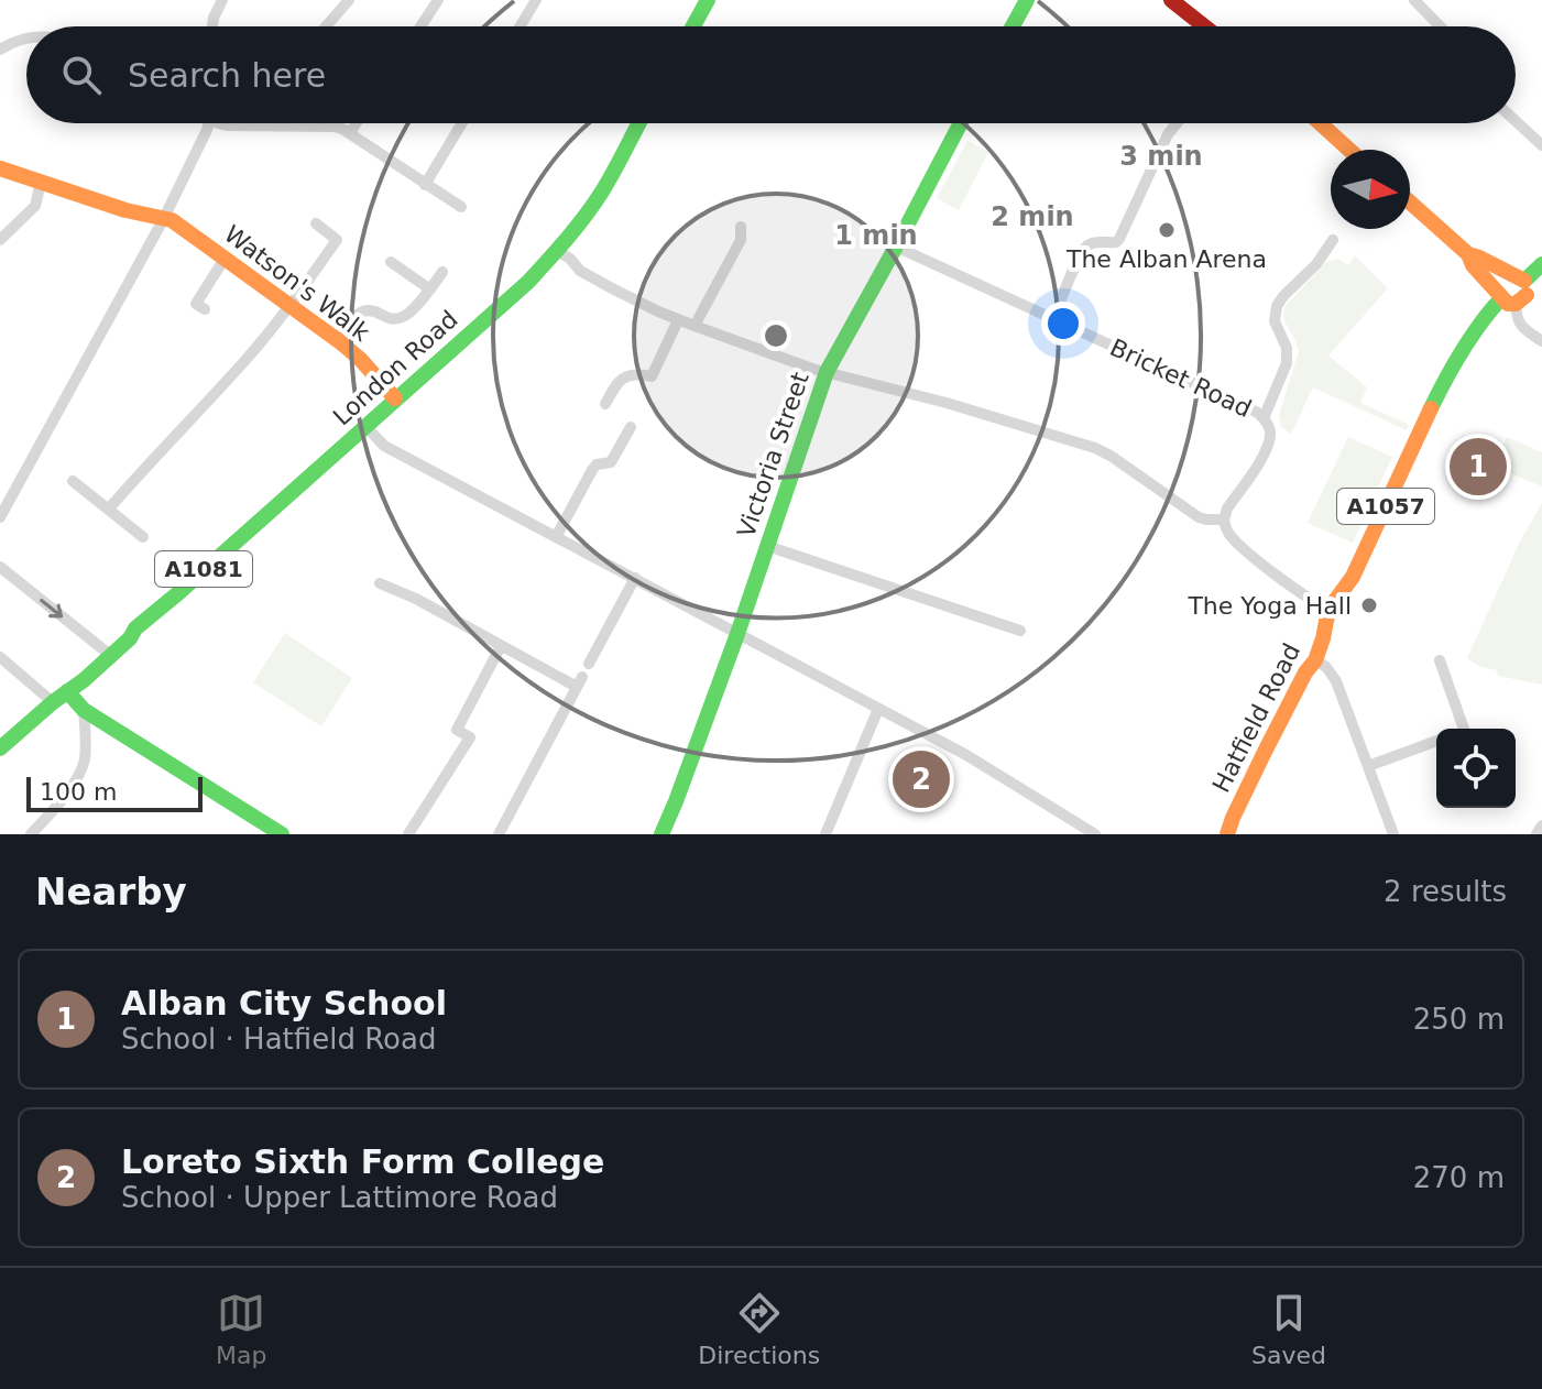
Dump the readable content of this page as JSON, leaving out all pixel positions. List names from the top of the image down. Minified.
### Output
{"streets":{"main road":["Watson's Walk","London Road","Victoria Street","A1057","A1081","Hatfield Road"],"street":["Bricket Road"]},"crossings":[["Watson's Walk","London Road"],["Bricket Road","Victoria Street"]],"places":["The Alban Arena","The Yoga Hall"],"scale_bar":"100 m","north":"right","page":{"search":"Search here","pins":["1","2"],"scale":"100 m","heading":["Nearby","2 results"],"list":[{"mark":"1","name":"Alban City School","note":"School · Hatfield Road","value":"250 m"},{"mark":"2","name":"Loreto Sixth Form College","note":"School · Upper Lattimore Road","value":"270 m"}],"nav":["Map","Directions","Saved"]},"rings":["3 min","2 min","1 min"]}
